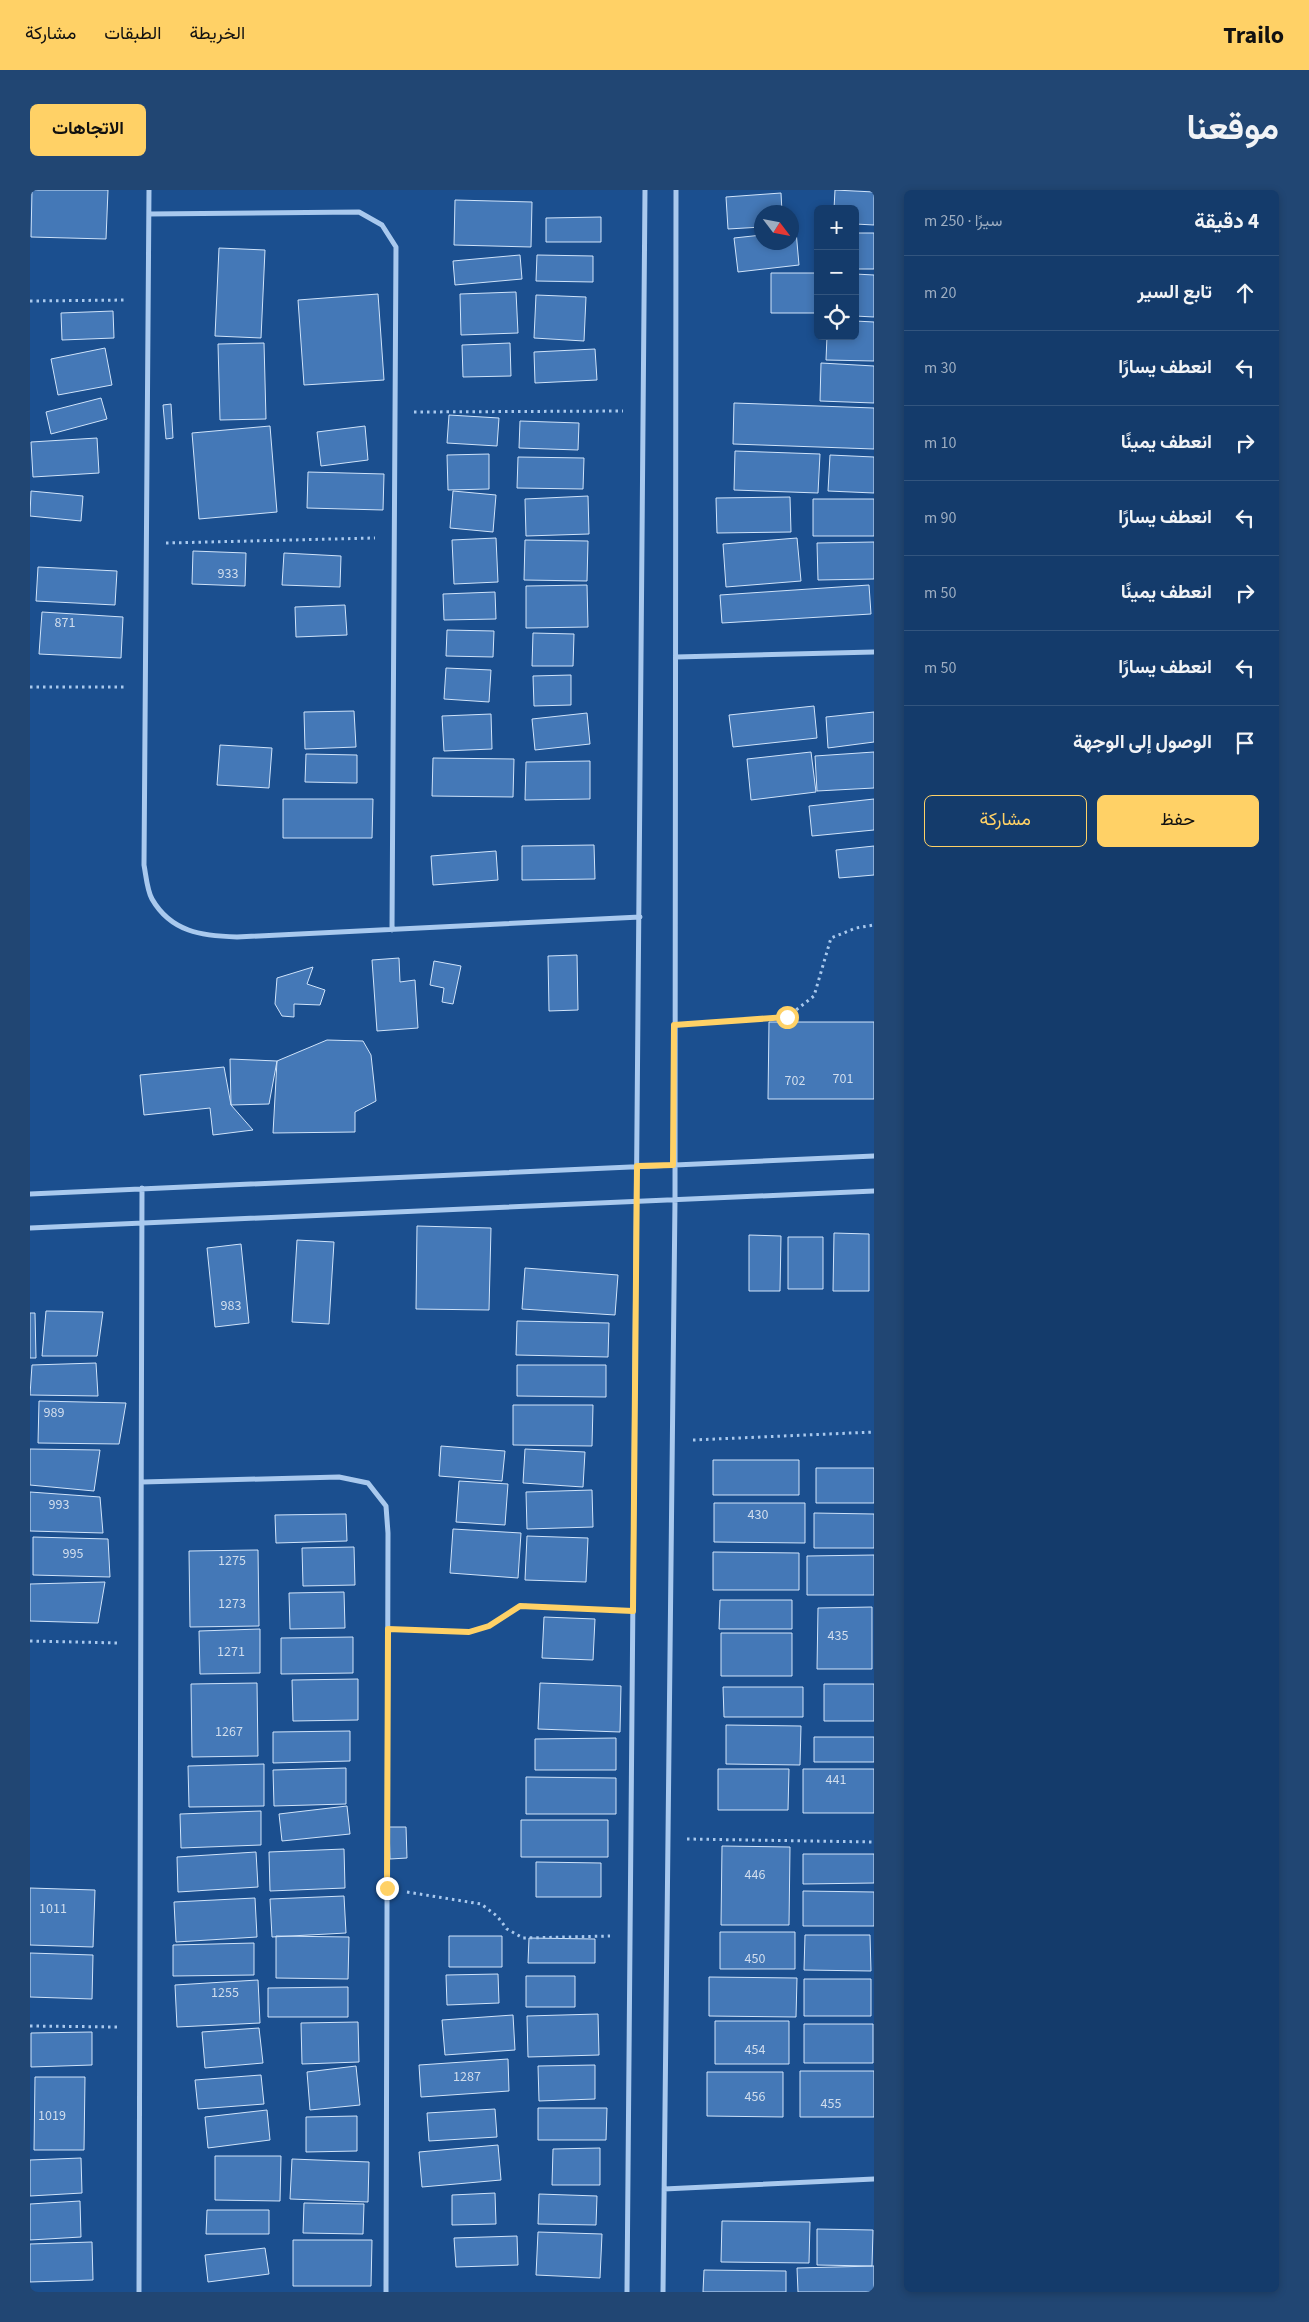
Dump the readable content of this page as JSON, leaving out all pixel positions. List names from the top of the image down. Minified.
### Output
{"house_numbers":["933","871","701","702","983","989","993","430","995","1275","1273","435","1271","1267","441","446","1011","450","1255","454","1287","456","455","1019"],"north":"bottom right","page":{"header":"Trailo","nav":["الخريطة","الطبقات","مشاركة"],"title":"موقعنا","buttons":["الاتجاهات",["حفظ","مشاركة"]],"heading":["4 دقيقة","سيرًا · 250 m"],"map_buttons":["+","−"],"list":[["تابع السير","20 m"],["انعطف يسارًا","30 m"],["انعطف يمينًا","10 m"],["انعطف يسارًا","90 m"],["انعطف يمينًا","50 m"],["انعطف يسارًا","50 m"],"الوصول إلى الوجهة"]}}
